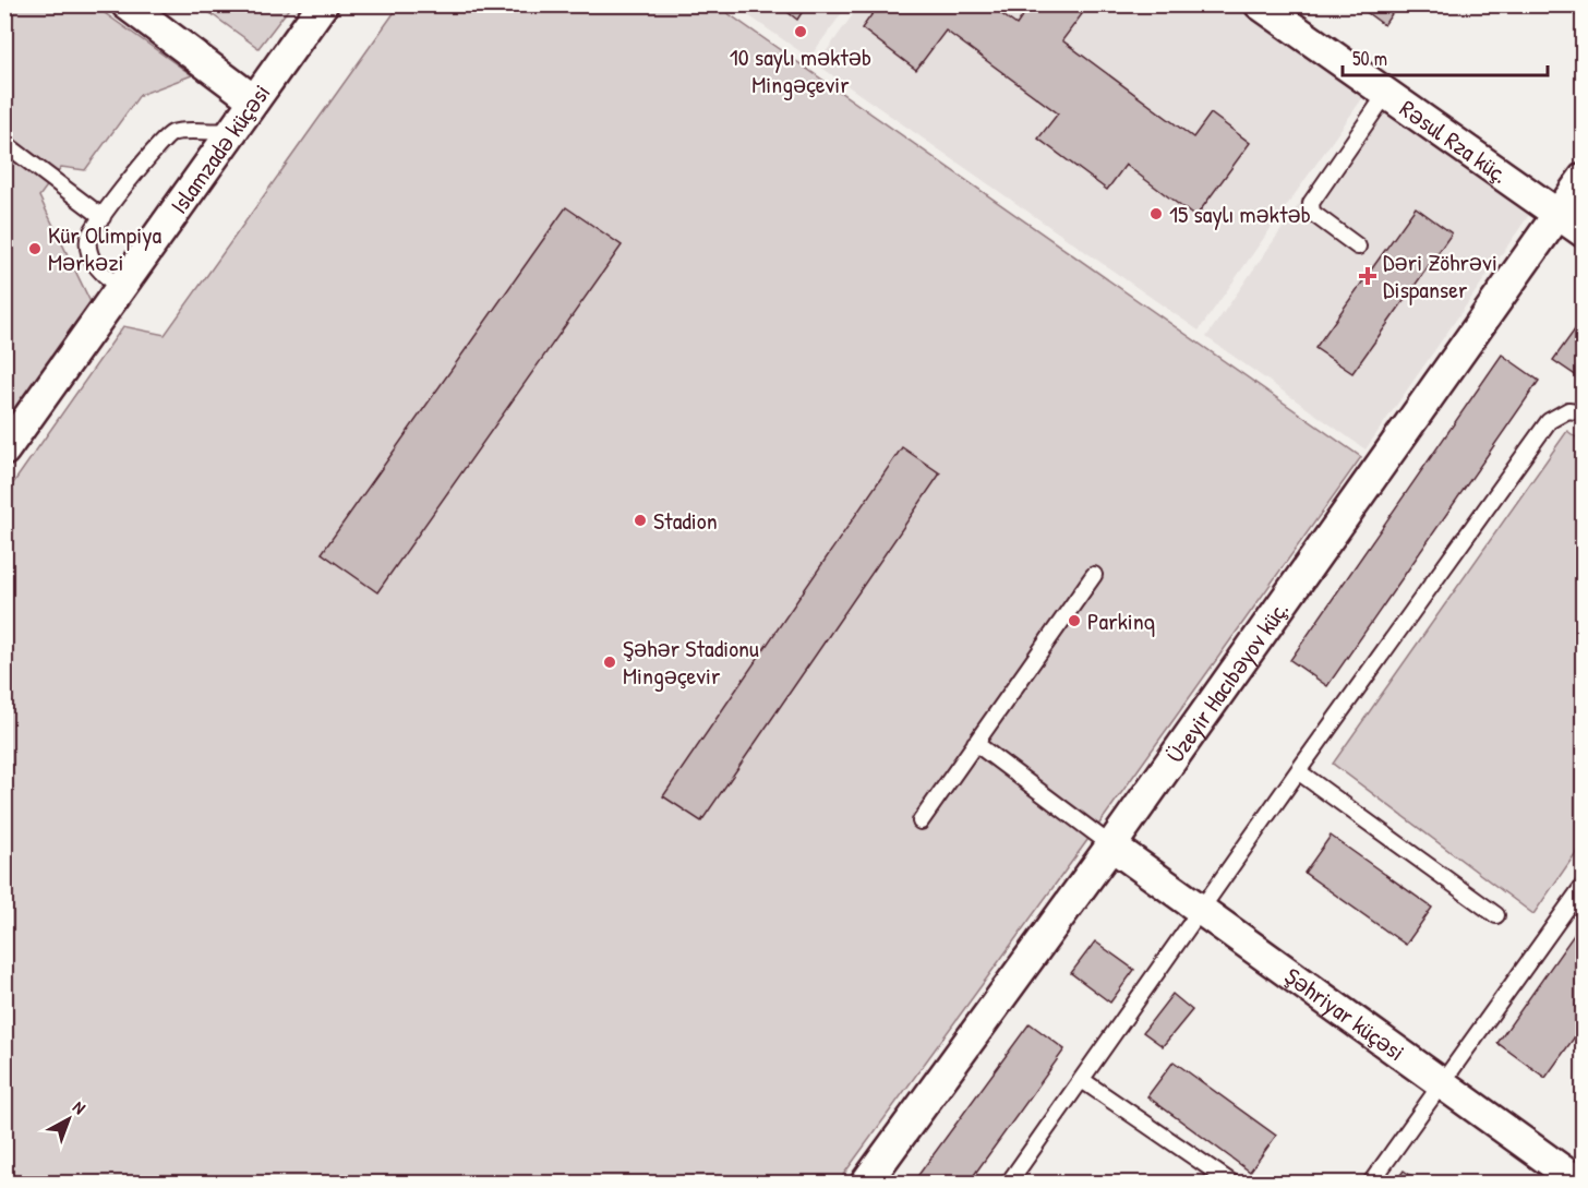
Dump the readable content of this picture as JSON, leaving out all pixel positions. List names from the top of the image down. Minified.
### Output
{"streets":{"street":["Rəsul Rza küç.","Islamzadə küçəsi","Üzeyir Hacıbəyov küç.","Şəhriyar küçəsi"]},"crossings":[["Rəsul Rza küç.","Üzeyir Hacıbəyov küç."],["Üzeyir Hacıbəyov küç.","Şəhriyar küçəsi"]],"places":{"other":["10 saylı məktəb Mingəçevir","15 saylı məktəb","Kür Olimpiya Mərkəzi","Stadion","Parkinq","Şəhər Stadionu Mingəçevir"],"health":["Dəri Zöhrəvi Dispanser"]},"scale_bar":"50 m","north":"top right"}
